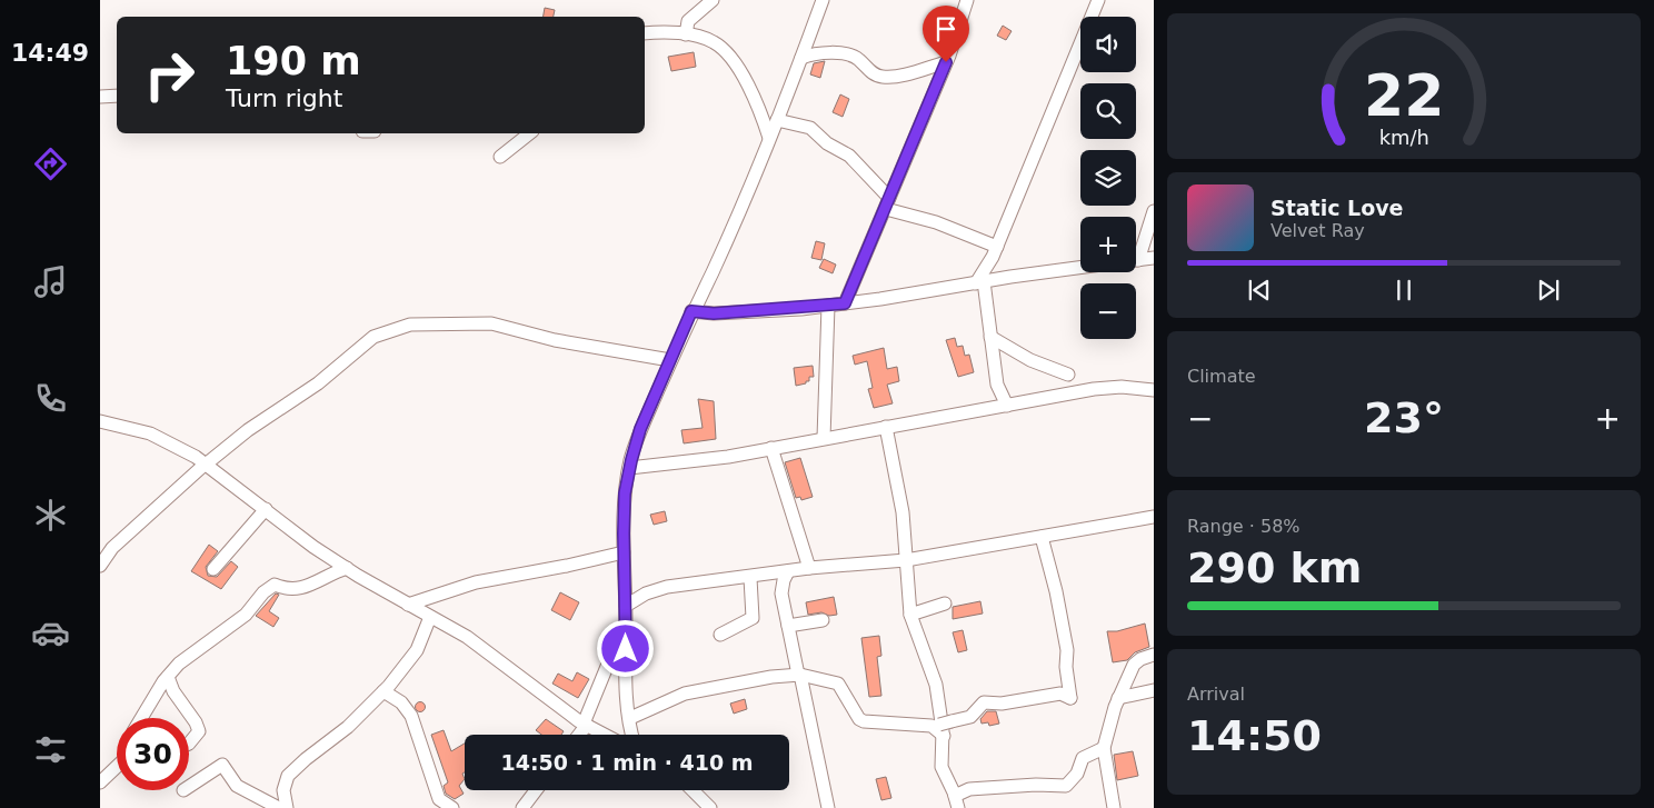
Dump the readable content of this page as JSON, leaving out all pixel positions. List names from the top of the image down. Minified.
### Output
{"page":{"tabs":"14:49","map_buttons":["+","−"],"turn":["190 m","Turn right"],"song":["Static Love","Velvet Ray"],"tile":["Climate",["Range · 58%","290 km"],["Arrival","14:50"]],"heat":["−","23°","+"],"limit":"30","trip":"14:50 · 1 min · 410 m","gauge":["22","km/h"]}}
